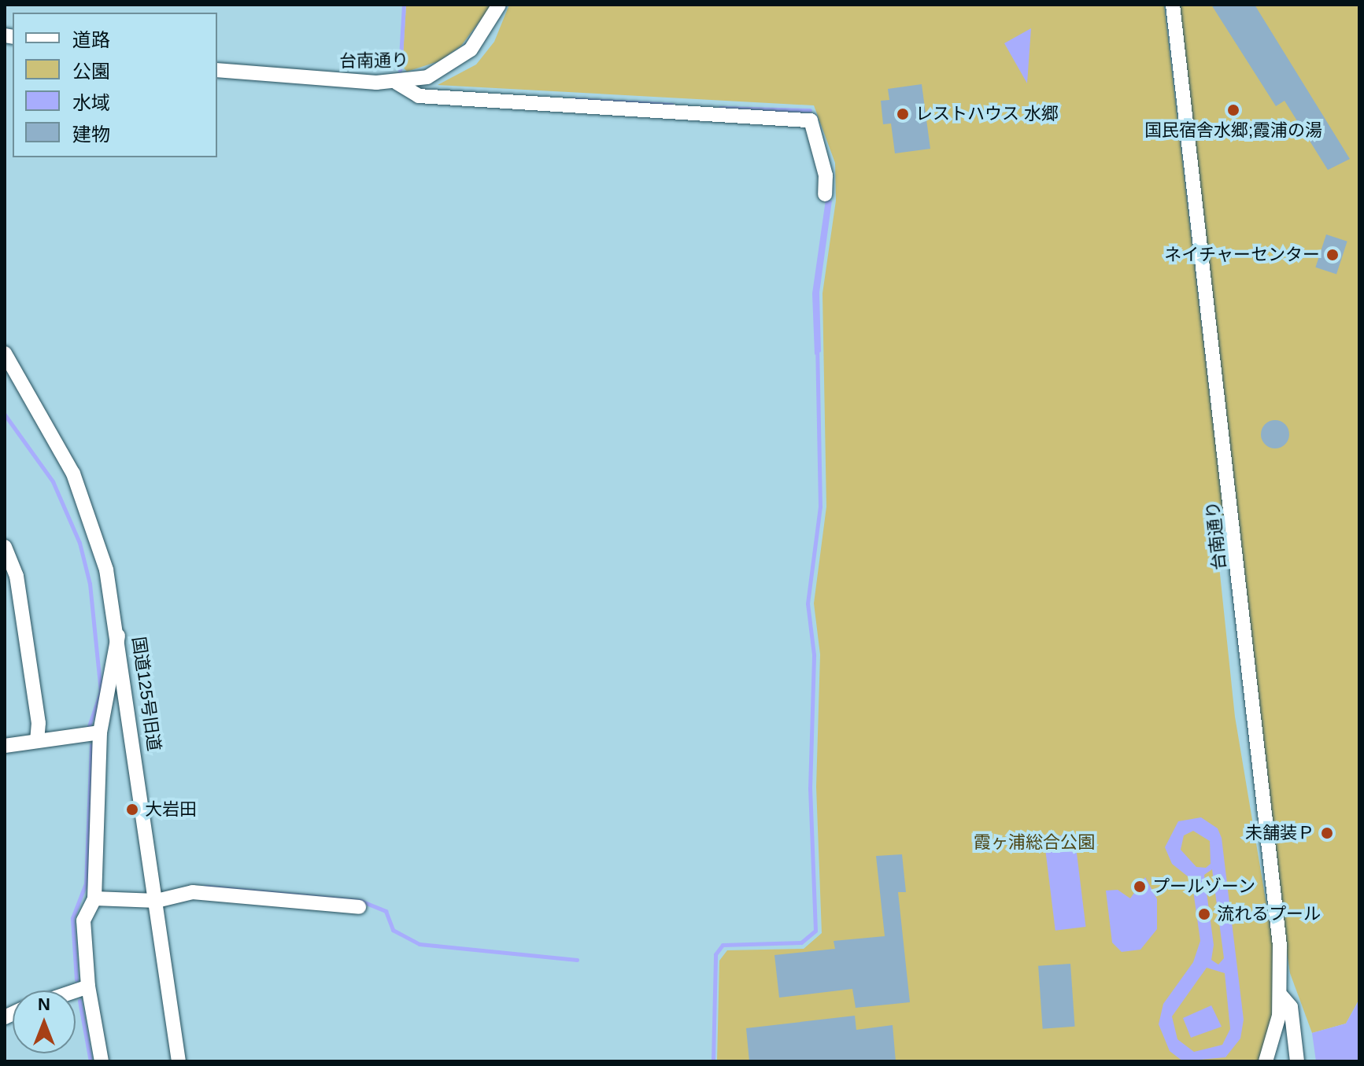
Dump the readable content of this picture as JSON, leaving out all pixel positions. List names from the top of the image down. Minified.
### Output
{"streets":{"street":["台南通り","国道125号旧道"]},"parks":["霞ヶ浦総合公園"],"places":["国民宿舎水郷;霞浦の湯","レストハウス 水郷","ネイチャーセンター","大岩田","未舗装Ｐ","プールゾーン","流れるプール"],"legend":["道路","公園","水域","建物"],"north":"top"}
